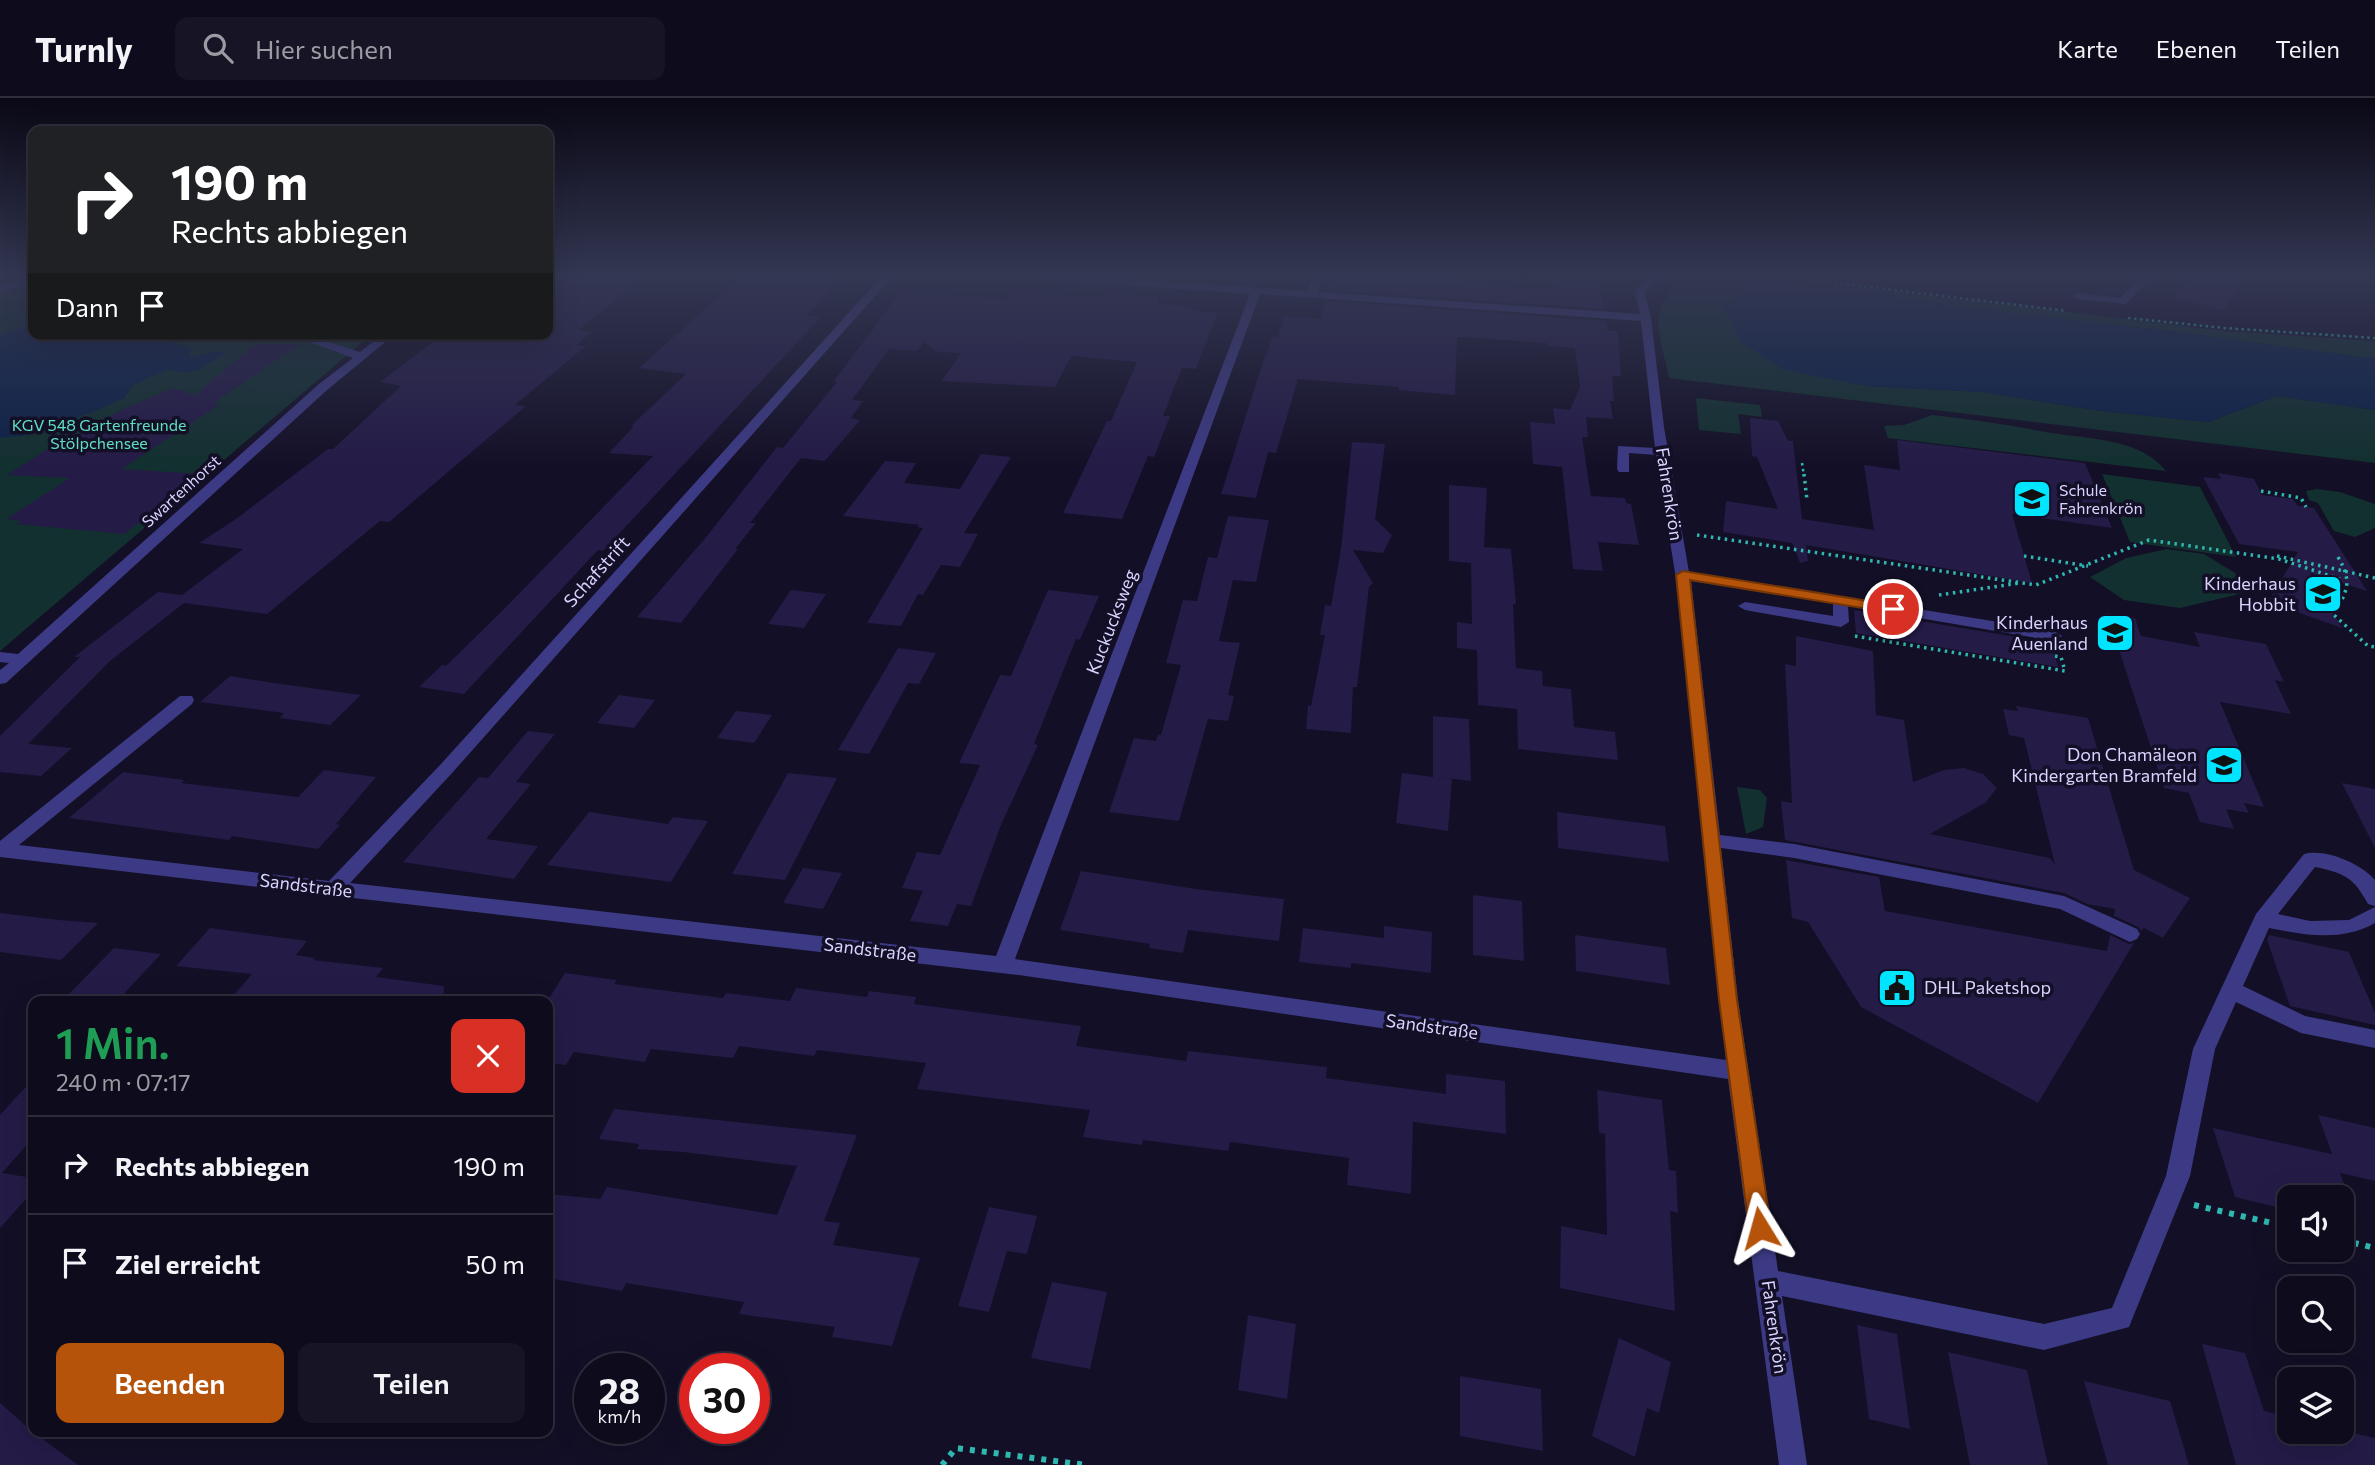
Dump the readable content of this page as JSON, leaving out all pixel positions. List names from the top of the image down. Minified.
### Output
{"streets":{"street":["Swartenhorst","Fahrenkrön","Schafstrift","Kuckucksweg","Sandstraße"]},"crossings":[["Fahrenkrön","Sandstraße"],["Schafstrift","Sandstraße"],["Kuckucksweg","Sandstraße"]],"parks":["KGV 548 Gartenfreunde Stölpchensee"],"places":{"school or university":["Schule Fahrenkrön","Kinderhaus Hobbit","Kinderhaus Auenland","Don Chamäleon Kindergarten Bramfeld"],"public building":["DHL Paketshop"]},"page":{"header":"Turnly","search":"Hier suchen","nav":["Karte","Ebenen","Teilen"],"turn":["190 m","Rechts abbiegen"],"then":"Dann","heading":["1 Min.","240 m · 07:17"],"list":[{"name":"Rechts abbiegen","value":"190 m"},{"name":"Ziel erreicht","value":"50 m"}],"buttons":["Beenden","Teilen"],"speed":"28 km/h","limit":"30"}}
